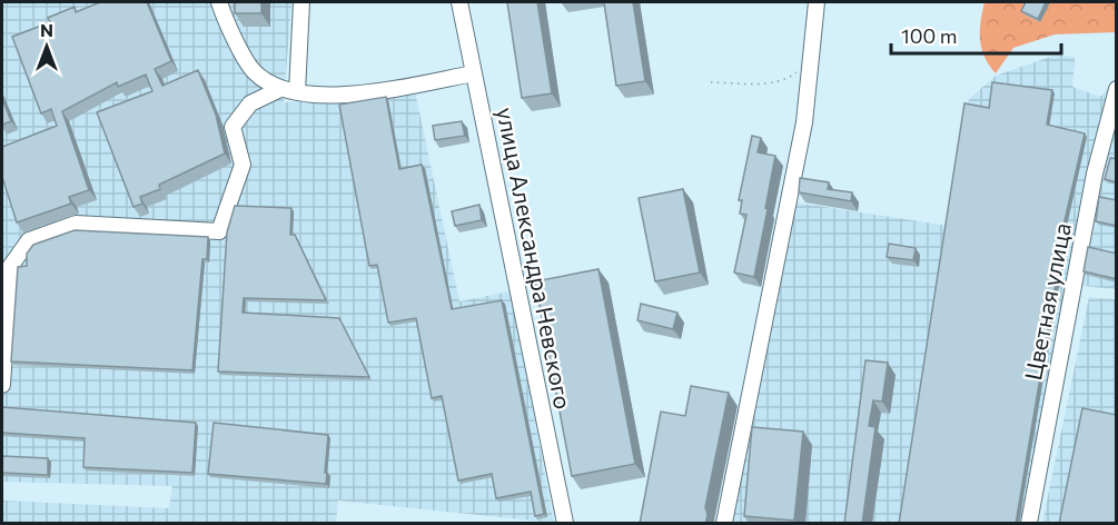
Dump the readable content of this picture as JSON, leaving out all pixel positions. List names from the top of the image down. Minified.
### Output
{"streets":{"street":["улица Александра Невского","Цветная улица"]},"scale_bar":"100 m","north":"top"}
